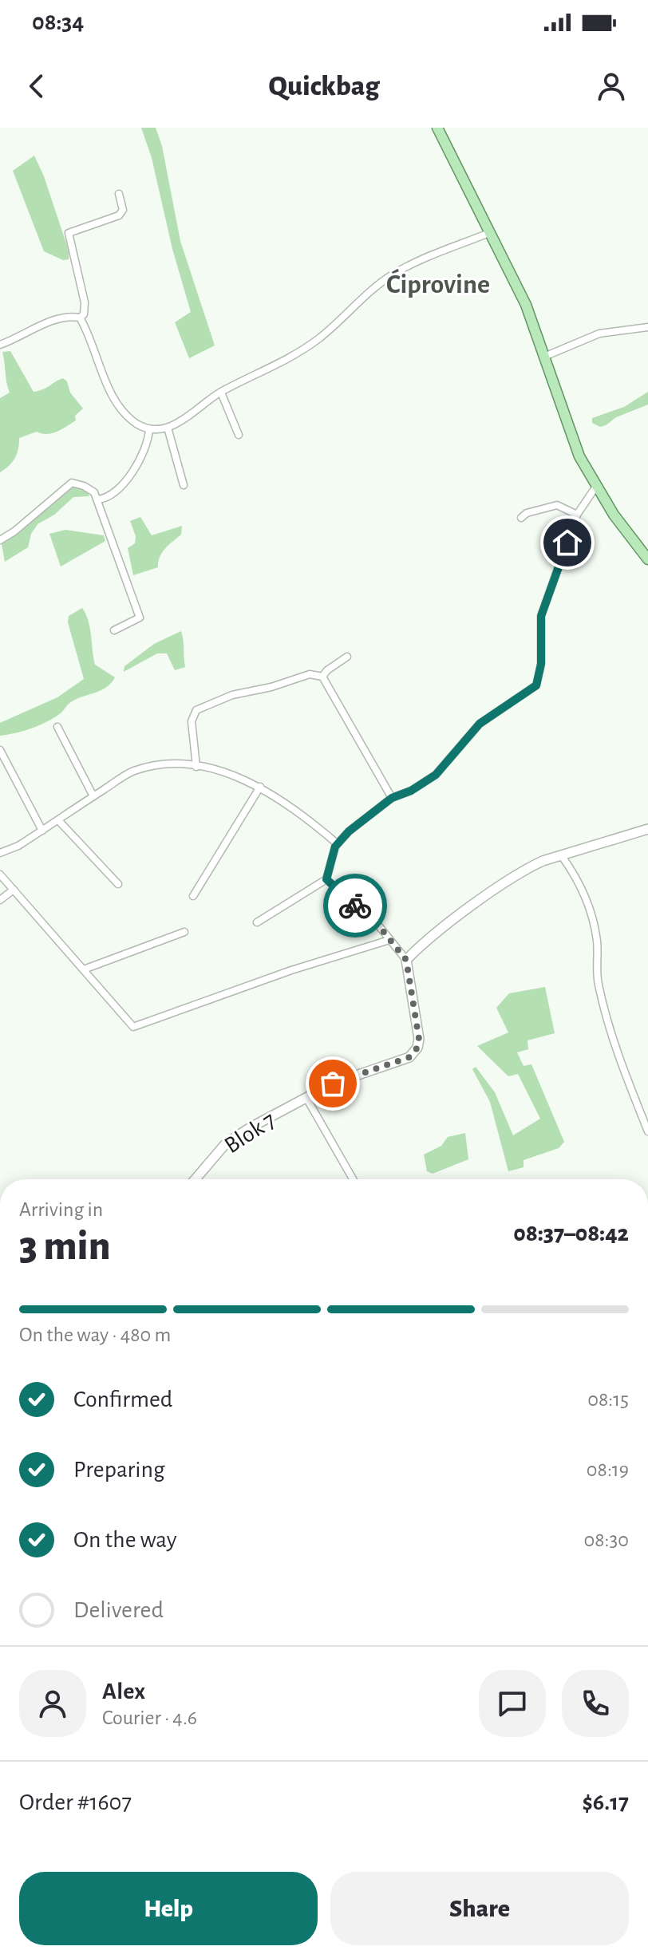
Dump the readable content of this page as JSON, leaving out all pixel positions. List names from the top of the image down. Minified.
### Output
{"streets":{"street":["Blok 7"]},"districts":["Ćiprovine"],"page":{"status":"08:34","header":"Quickbag","heading":["3 min","Arriving in","08:37–08:42"],"panel":["Alex","Courier · 4.6","Order #1607","$6.17"],"bar":"On the way · 480 m","list":[["Confirmed","08:15"],["Preparing","08:19"],["On the way","08:30"],"Delivered"],"buttons":["Help","Share"]}}
